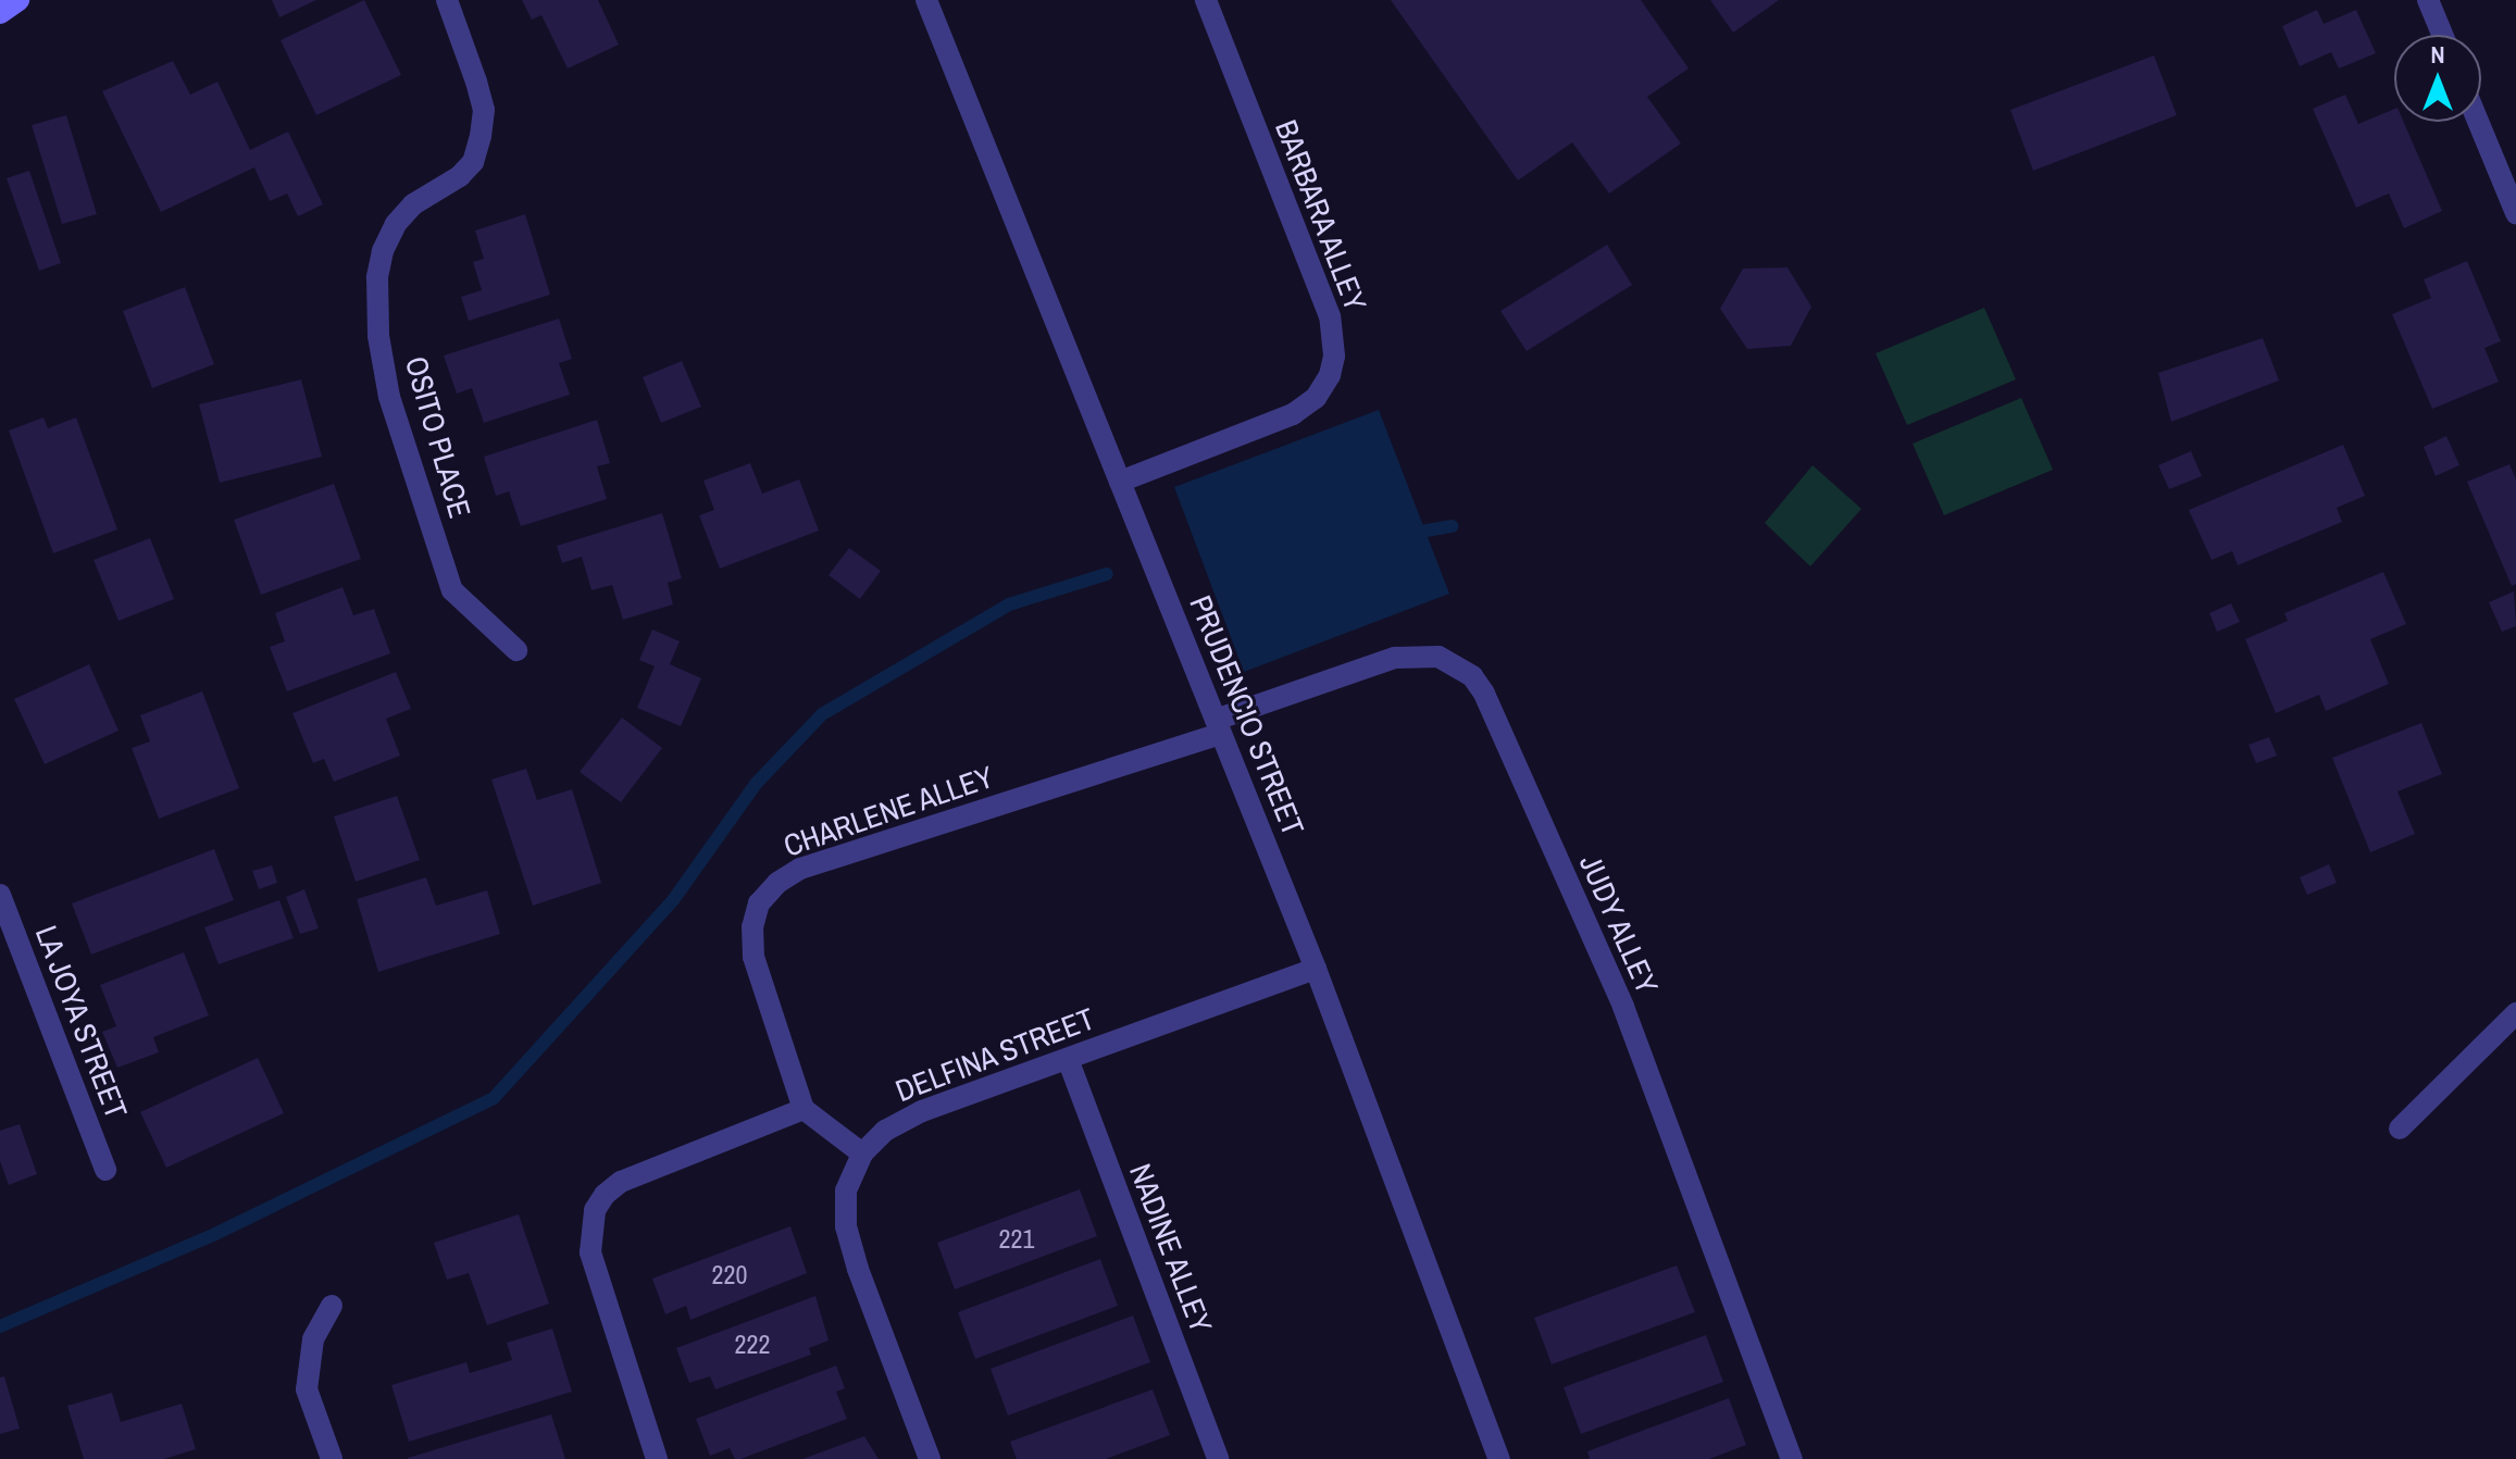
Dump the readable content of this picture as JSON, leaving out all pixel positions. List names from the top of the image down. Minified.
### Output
{"streets":{"street":["BARBARA ALLEY","OSITO PLACE","PRUDENCIO STREET","CHARLENE ALLEY","JUDY ALLEY","LA JOYA STREET","DELFINA STREET","NADINE ALLEY"]},"crossings":[["BARBARA ALLEY","PRUDENCIO STREET"],["PRUDENCIO STREET","CHARLENE ALLEY"],["PRUDENCIO STREET","JUDY ALLEY"],["PRUDENCIO STREET","DELFINA STREET"],["CHARLENE ALLEY","JUDY ALLEY"],["DELFINA STREET","NADINE ALLEY"]],"house_numbers":["221","220","222"],"north":"top"}
